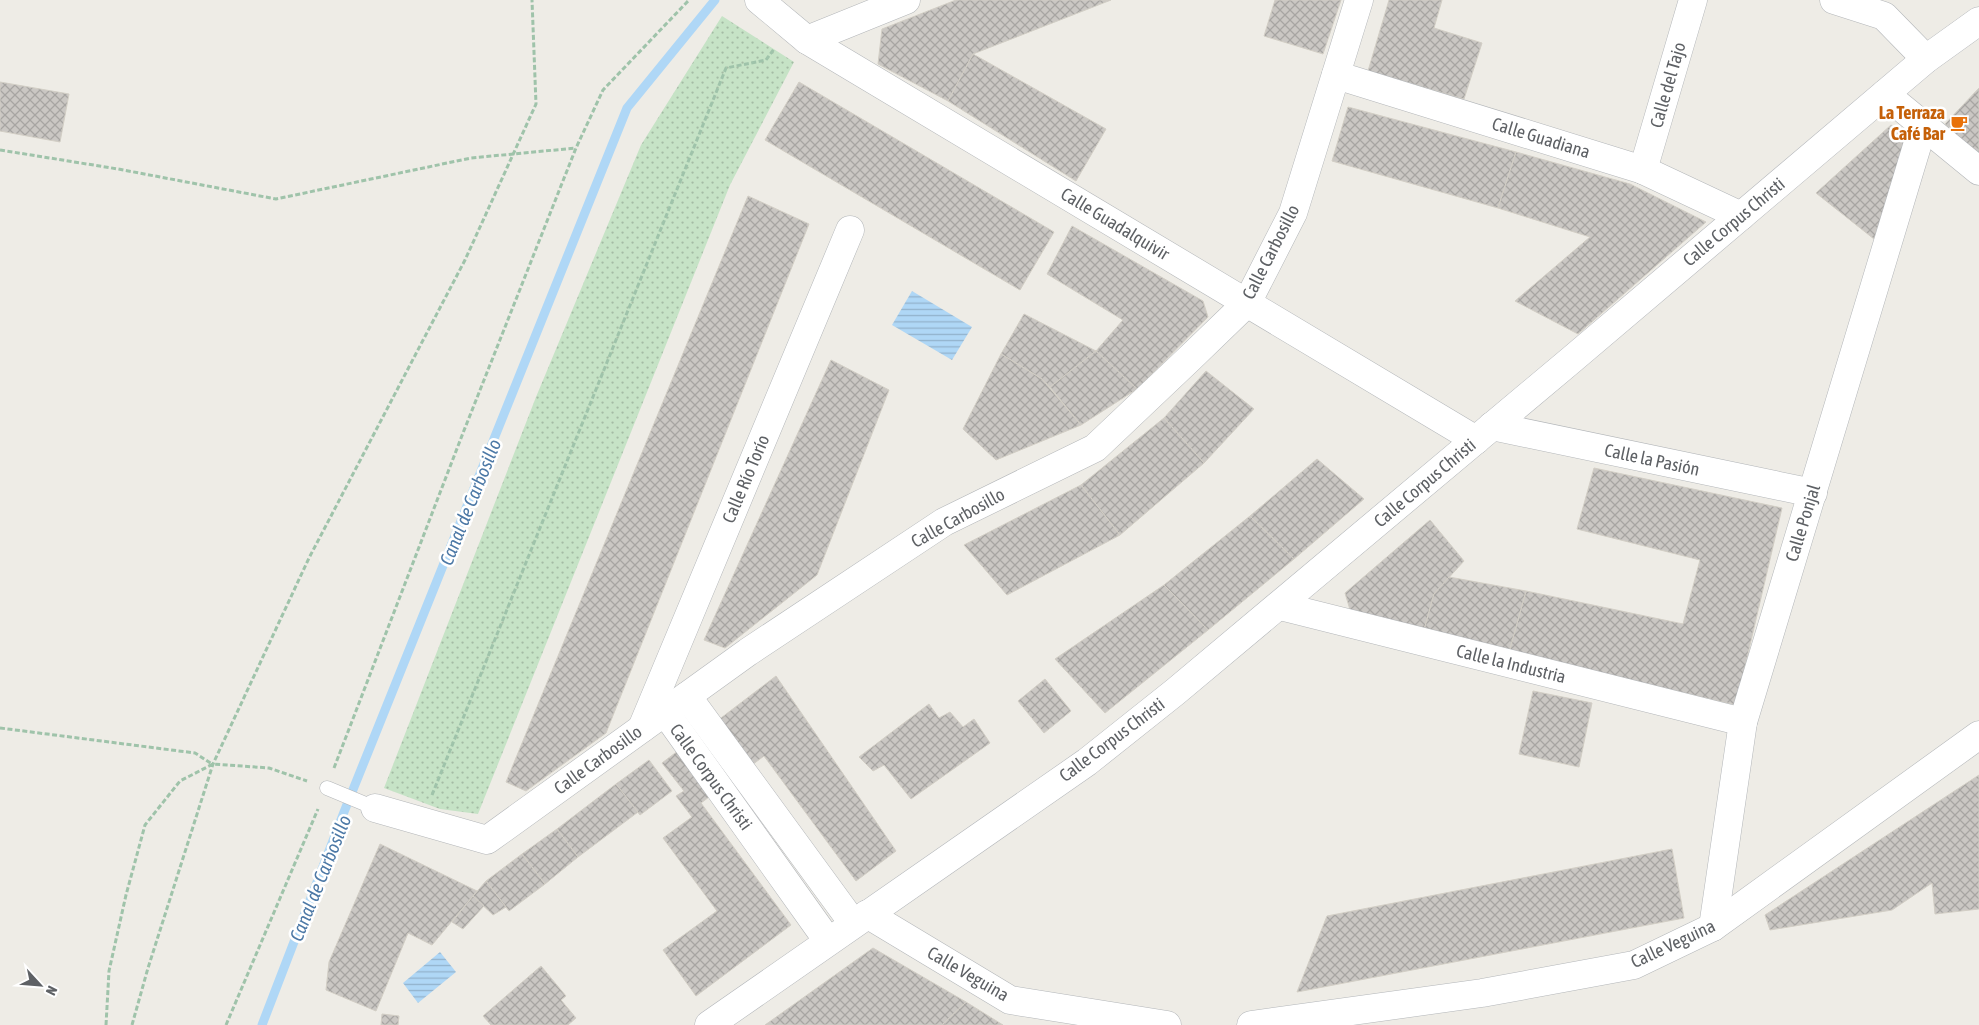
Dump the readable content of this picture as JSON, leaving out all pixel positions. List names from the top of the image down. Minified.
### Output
{"streets":{"street":["Calle del Tajo","Calle Guadiana","Calle Corpus Christi","Calle Guadalquivir","Calle Carbosillo","Calle la Pasión","Calle Río Torío","Calle Ponjal","Calle la Industria","Calle Veguina"]},"crossings":[["Calle del Tajo","Calle Guadiana"],["Calle Guadiana","Calle Corpus Christi"],["Calle Guadiana","Calle Carbosillo"],["Calle Corpus Christi","Calle Guadalquivir"],["Calle Corpus Christi","Calle Carbosillo"],["Calle Corpus Christi","Calle la Pasión"],["Calle Corpus Christi","Calle la Industria"],["Calle Corpus Christi","Calle Veguina"],["Calle Guadalquivir","Calle Carbosillo"],["Calle Guadalquivir","Calle la Pasión"],["Calle Carbosillo","Calle Río Torío"],["Calle la Pasión","Calle Ponjal"],["Calle Ponjal","Calle la Industria"],["Calle Ponjal","Calle Veguina"]],"water":["Canal de Carbosillo"],"places":{"cafe":["La Terraza Café Bar"]},"north":"bottom right"}
